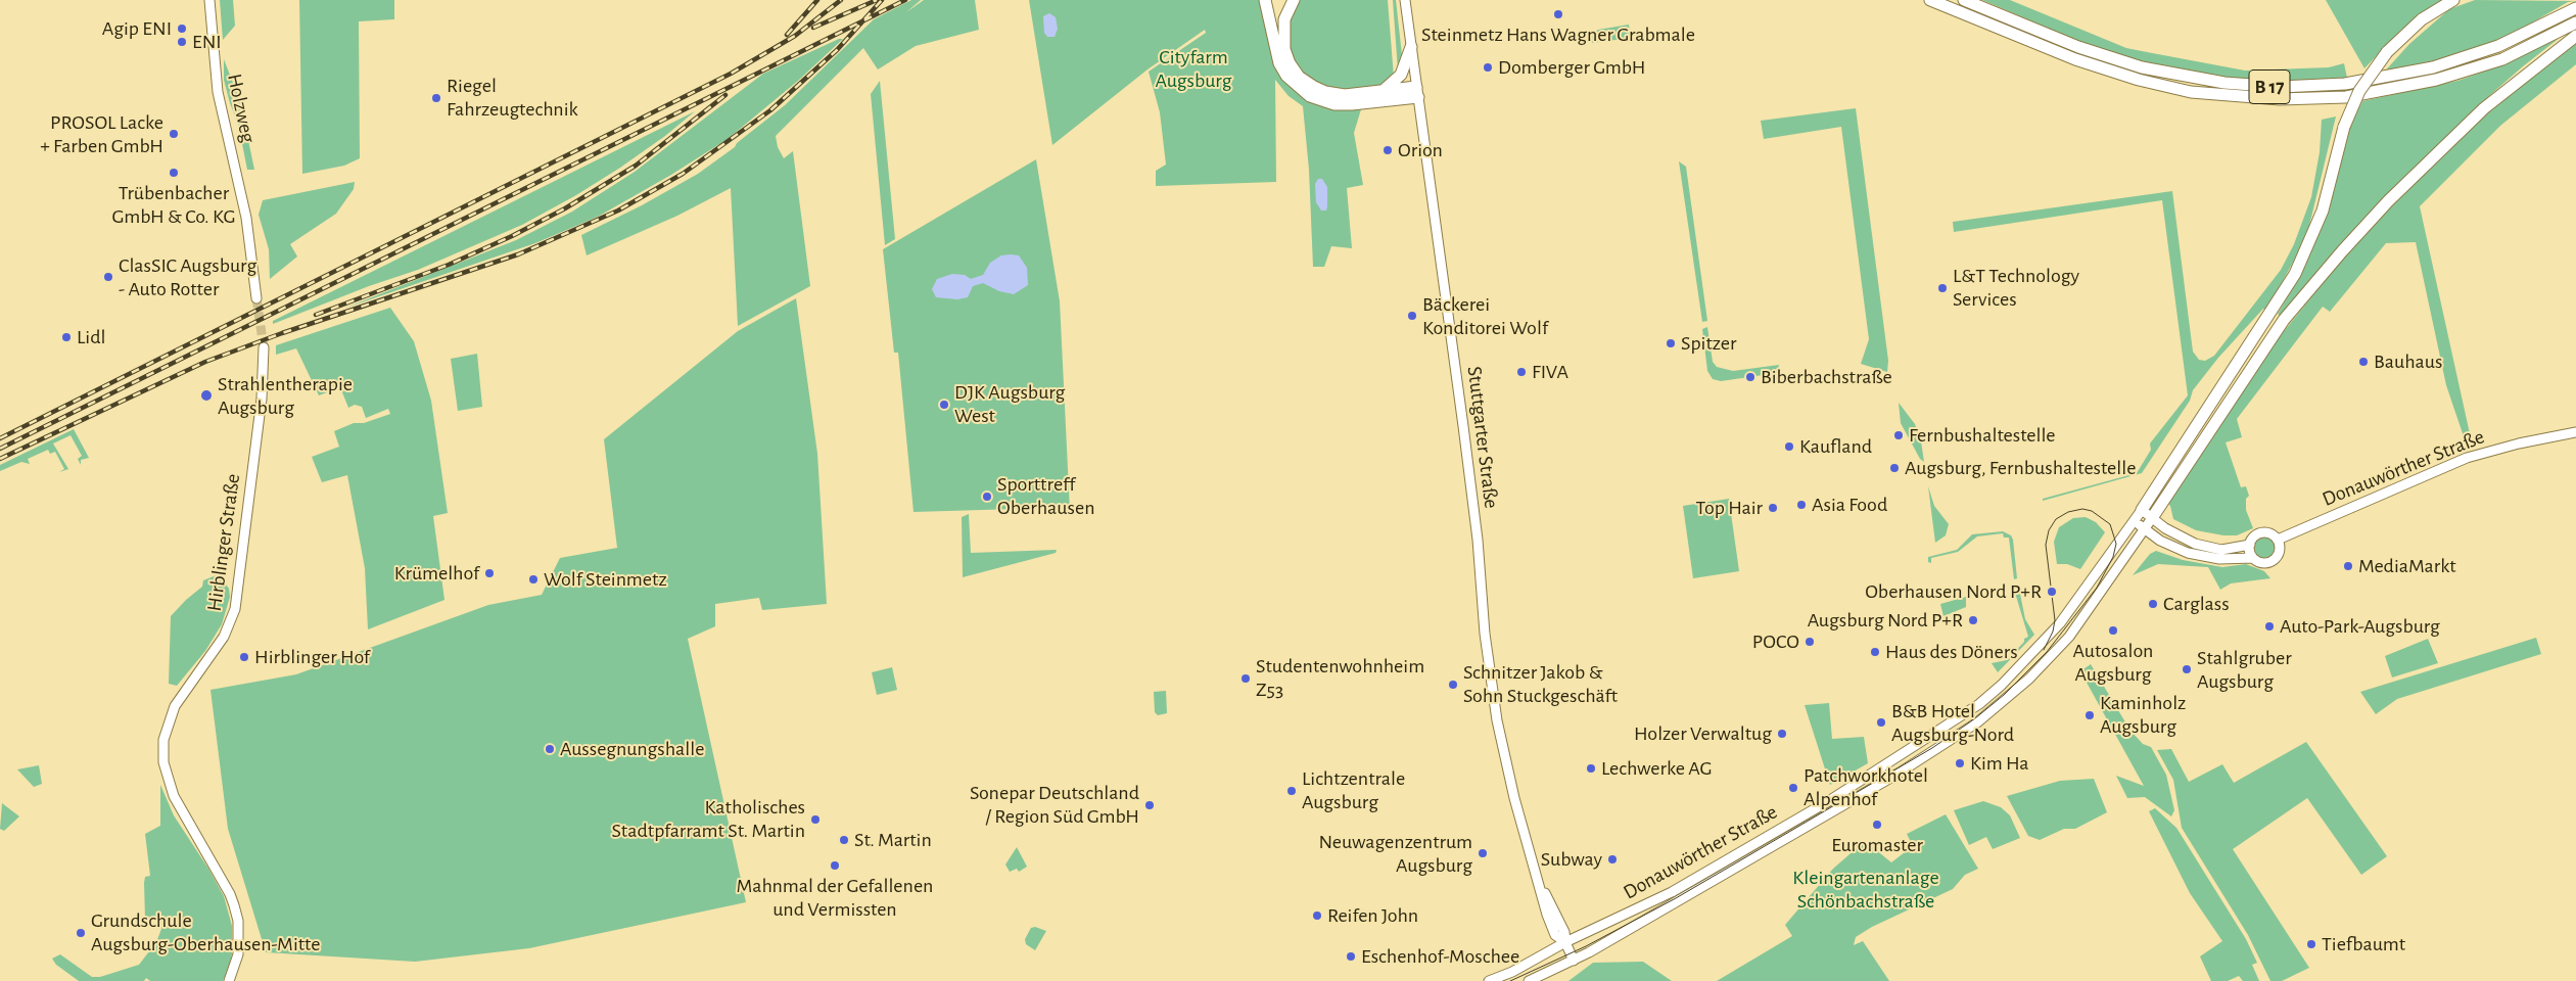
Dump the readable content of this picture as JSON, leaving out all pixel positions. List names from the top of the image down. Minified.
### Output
{"streets":{"highway":["B 17"],"main road":["Holzweg","Stuttgarter Straße","Donauwörther Straße","Hirblinger Straße"]},"crossings":[["Stuttgarter Straße","Donauwörther Straße"]],"parks":["Cityfarm Augsburg","Kleingartenanlage Schönbachstraße"],"places":["Steinmetz Hans Wagner Grabmale","Agip ENI","ENI","Domberger GmbH","Riegel Fahrzeugtechnik","PROSOL Lacke + Farben GmbH","Orion","Trübenbacher GmbH & Co. KG","ClasSIC Augsburg - Auto Rotter","L&T Technology Services","Bäckerei Konditorei Wolf","Lidl","Spitzer","Bauhaus","FIVA","Biberbachstraße","Strahlentherapie Augsburg","DJK Augsburg West","Fernbushaltestelle","Kaufland","Augsburg, Fernbushaltestelle","Sporttreff Oberhausen","Asia Food","Top Hair","MediaMarkt","Krümelhof","Wolf Steinmetz","Oberhausen Nord P+R","Carglass","Augsburg Nord P+R","Auto-Park-Augsburg","Autosalon Augsburg","POCO","Haus des Döners","Hirblinger Hof","Stahlgruber Augsburg","Studentenwohnheim Z53","Schnitzer Jakob & Sohn Stuckgeschäft","Kaminholz Augsburg","B&B Hotel Augsburg-Nord","Holzer Verwaltug","Aussegnungshalle","Kim Ha","Lechwerke AG","Patchworkhotel Alpenhof","Lichtzentrale Augsburg","Sonepar Deutschland / Region Süd GmbH","Katholisches Stadtpfarramt St. Martin","Euromaster","St. Martin","Neuwagenzentrum Augsburg","Subway","Mahnmal der Gefallenen und Vermissten","Reifen John","Grundschule Augsburg-Oberhausen-Mitte","Tiefbaumt","Eschenhof-Moschee"]}
